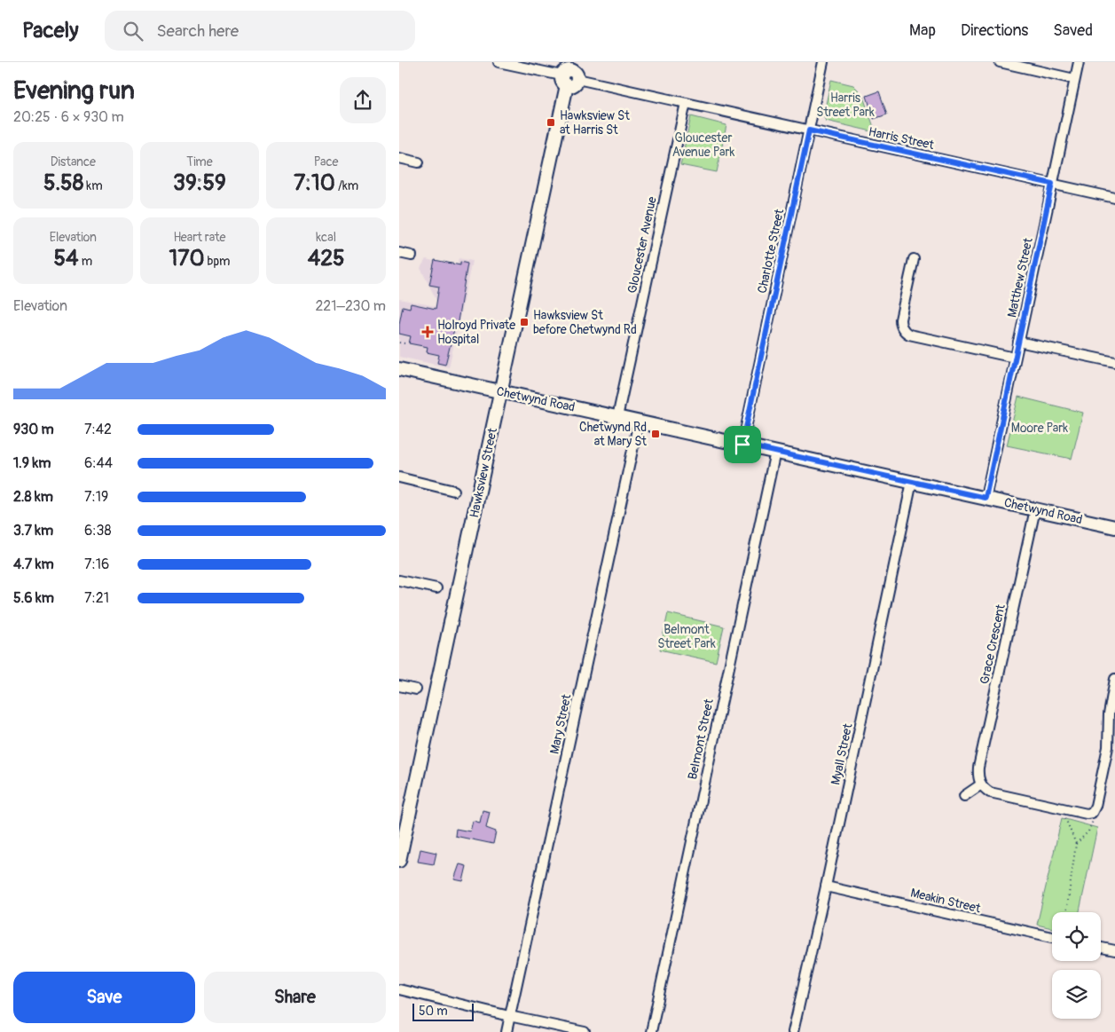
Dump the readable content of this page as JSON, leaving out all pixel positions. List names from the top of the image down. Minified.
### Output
{"streets":{"main road":["Chetwynd Road","Hawksview Street"],"street":["Harris Street","Gloucester Avenue","Charlotte Street","Matthew Street","Grace Crescent","Mary Street","Belmont Street","Myall Street","Meakin Street"]},"crossings":[["Harris Street","Gloucester Avenue"],["Harris Street","Charlotte Street"],["Harris Street","Matthew Street"],["Harris Street","Hawksview Street"],["Gloucester Avenue","Chetwynd Road"],["Charlotte Street","Chetwynd Road"],["Matthew Street","Chetwynd Road"],["Chetwynd Road","Hawksview Street"],["Chetwynd Road","Grace Crescent"],["Chetwynd Road","Mary Street"],["Chetwynd Road","Belmont Street"],["Chetwynd Road","Myall Street"],["Myall Street","Meakin Street"]],"parks":["Harris Street Park","Gloucester Avenue Park","Moore Park","Belmont Street Park"],"places":{"transit":["Hawksview St at Harris St","Hawksview St before Chetwynd Rd","Chetwynd Rd at Mary St"],"health":["Holroyd Private Hospital"]},"scale_bar":"50 m","page":{"header":"Pacely","search":"Search here","nav":["Map","Directions","Saved"],"heading":["Evening run","20:25 · 6 × 930 m"],"stats":[["Distance","5.58 km"],["Time","39:59"],["Pace","7:10 /km"],["Elevation","54 m"],["Heart rate","170 bpm"],["kcal","425"]],"chart":["Elevation","221–230 m"],"list":[{"name":"930 m","note":"7:42"},{"name":"1.9 km","note":"6:44"},{"name":"2.8 km","note":"7:19"},{"name":"3.7 km","note":"6:38"},{"name":"4.7 km","note":"7:16"},{"name":"5.6 km","note":"7:21"}],"buttons":["Save","Share"],"scale":"50 m"}}
